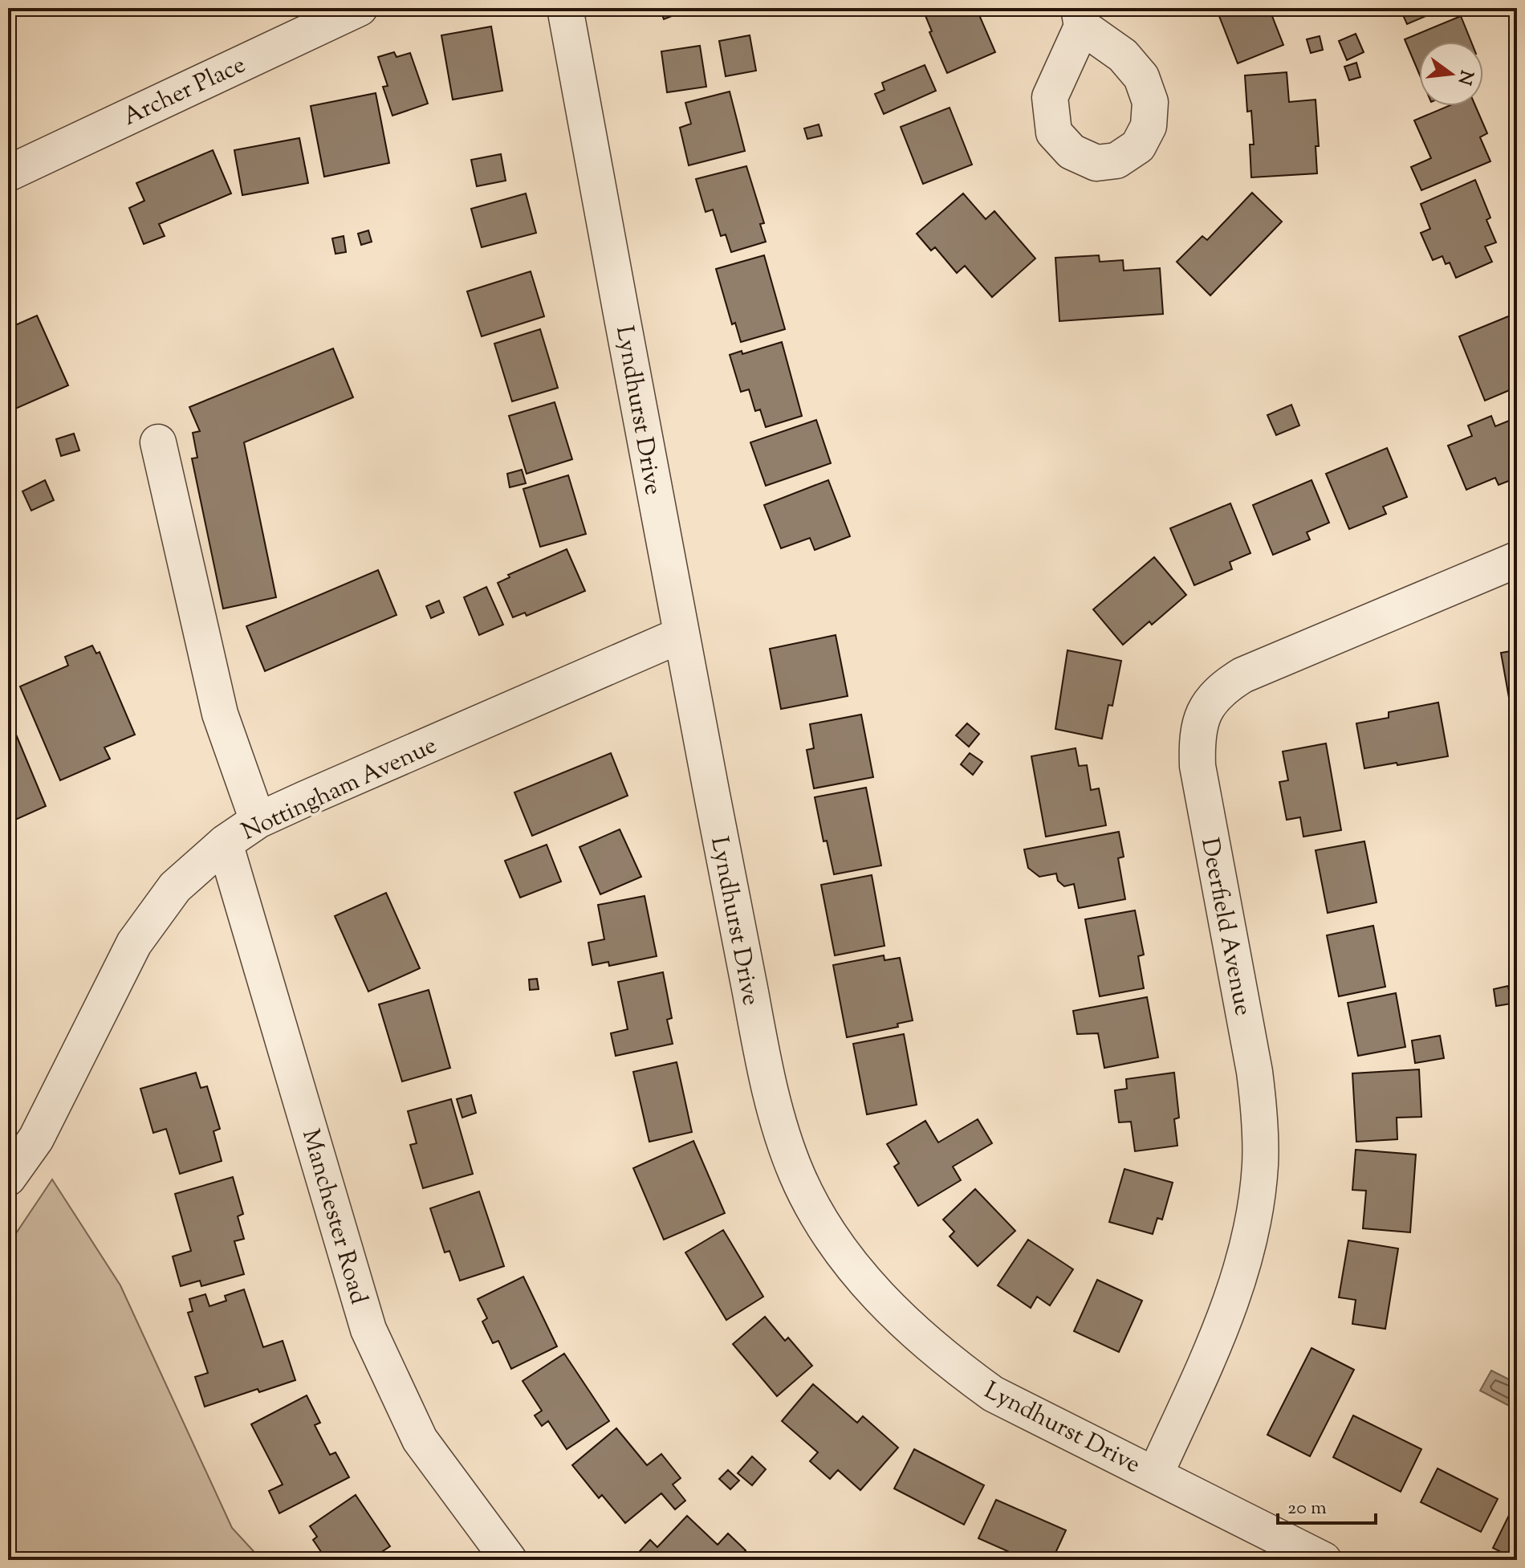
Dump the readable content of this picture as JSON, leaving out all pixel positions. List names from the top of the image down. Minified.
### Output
{"streets":{"street":["Archer Place","Lyndhurst Drive","Nottingham Avenue","Deerfield Avenue","Manchester Road"]},"crossings":[["Lyndhurst Drive","Nottingham Avenue"],["Lyndhurst Drive","Deerfield Avenue"],["Nottingham Avenue","Manchester Road"]],"scale_bar":"20 m","north":"right"}
